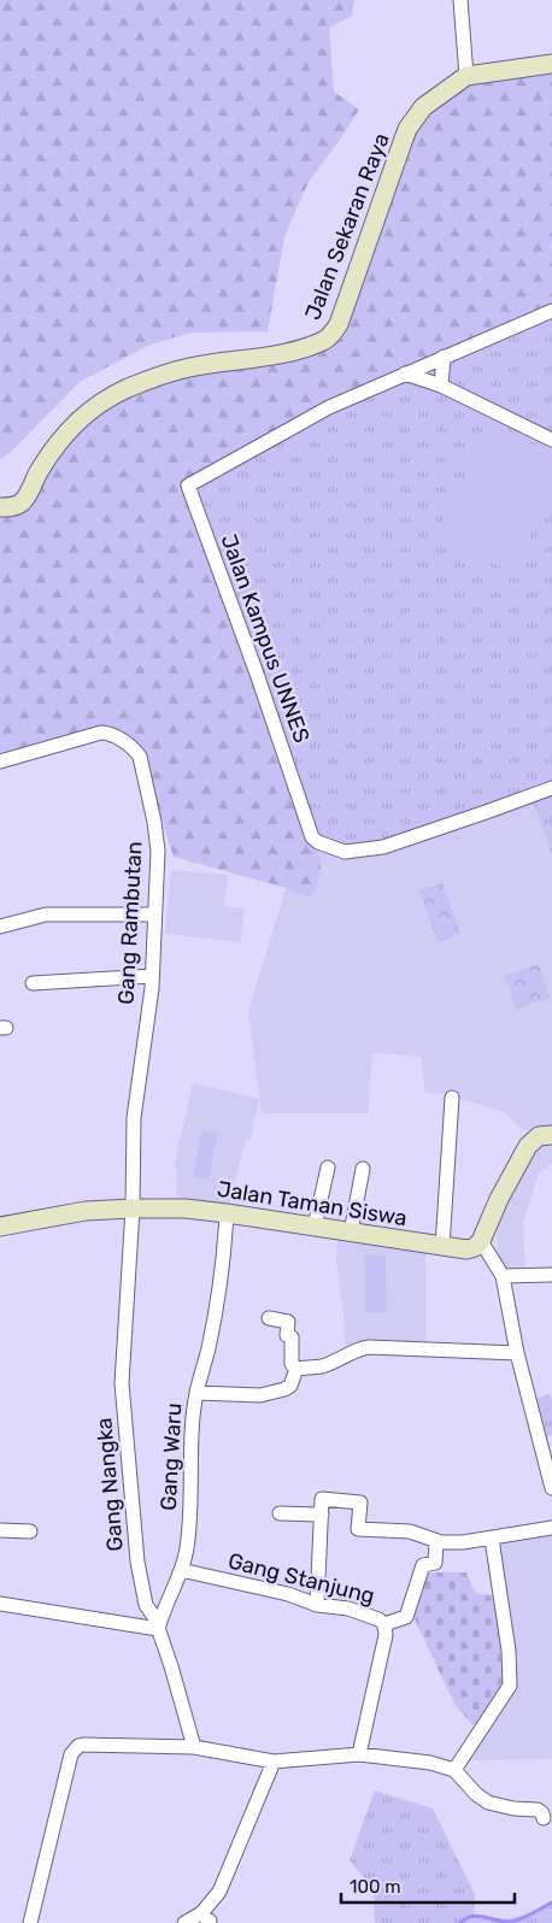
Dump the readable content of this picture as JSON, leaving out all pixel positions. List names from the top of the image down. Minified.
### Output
{"streets":{"main road":["Jalan Sekaran Raya","Jalan Taman Siswa"],"street":["Jalan Kampus UNNES","Gang Rambutan","Gang Waru","Gang Nangka","Gang Stanjung"]},"crossings":[["Gang Rambutan","Jalan Taman Siswa"],["Gang Rambutan","Gang Nangka"],["Jalan Taman Siswa","Gang Waru"],["Jalan Taman Siswa","Gang Nangka"],["Gang Waru","Gang Nangka"],["Gang Waru","Gang Stanjung"]],"scale_bar":"100 m"}
